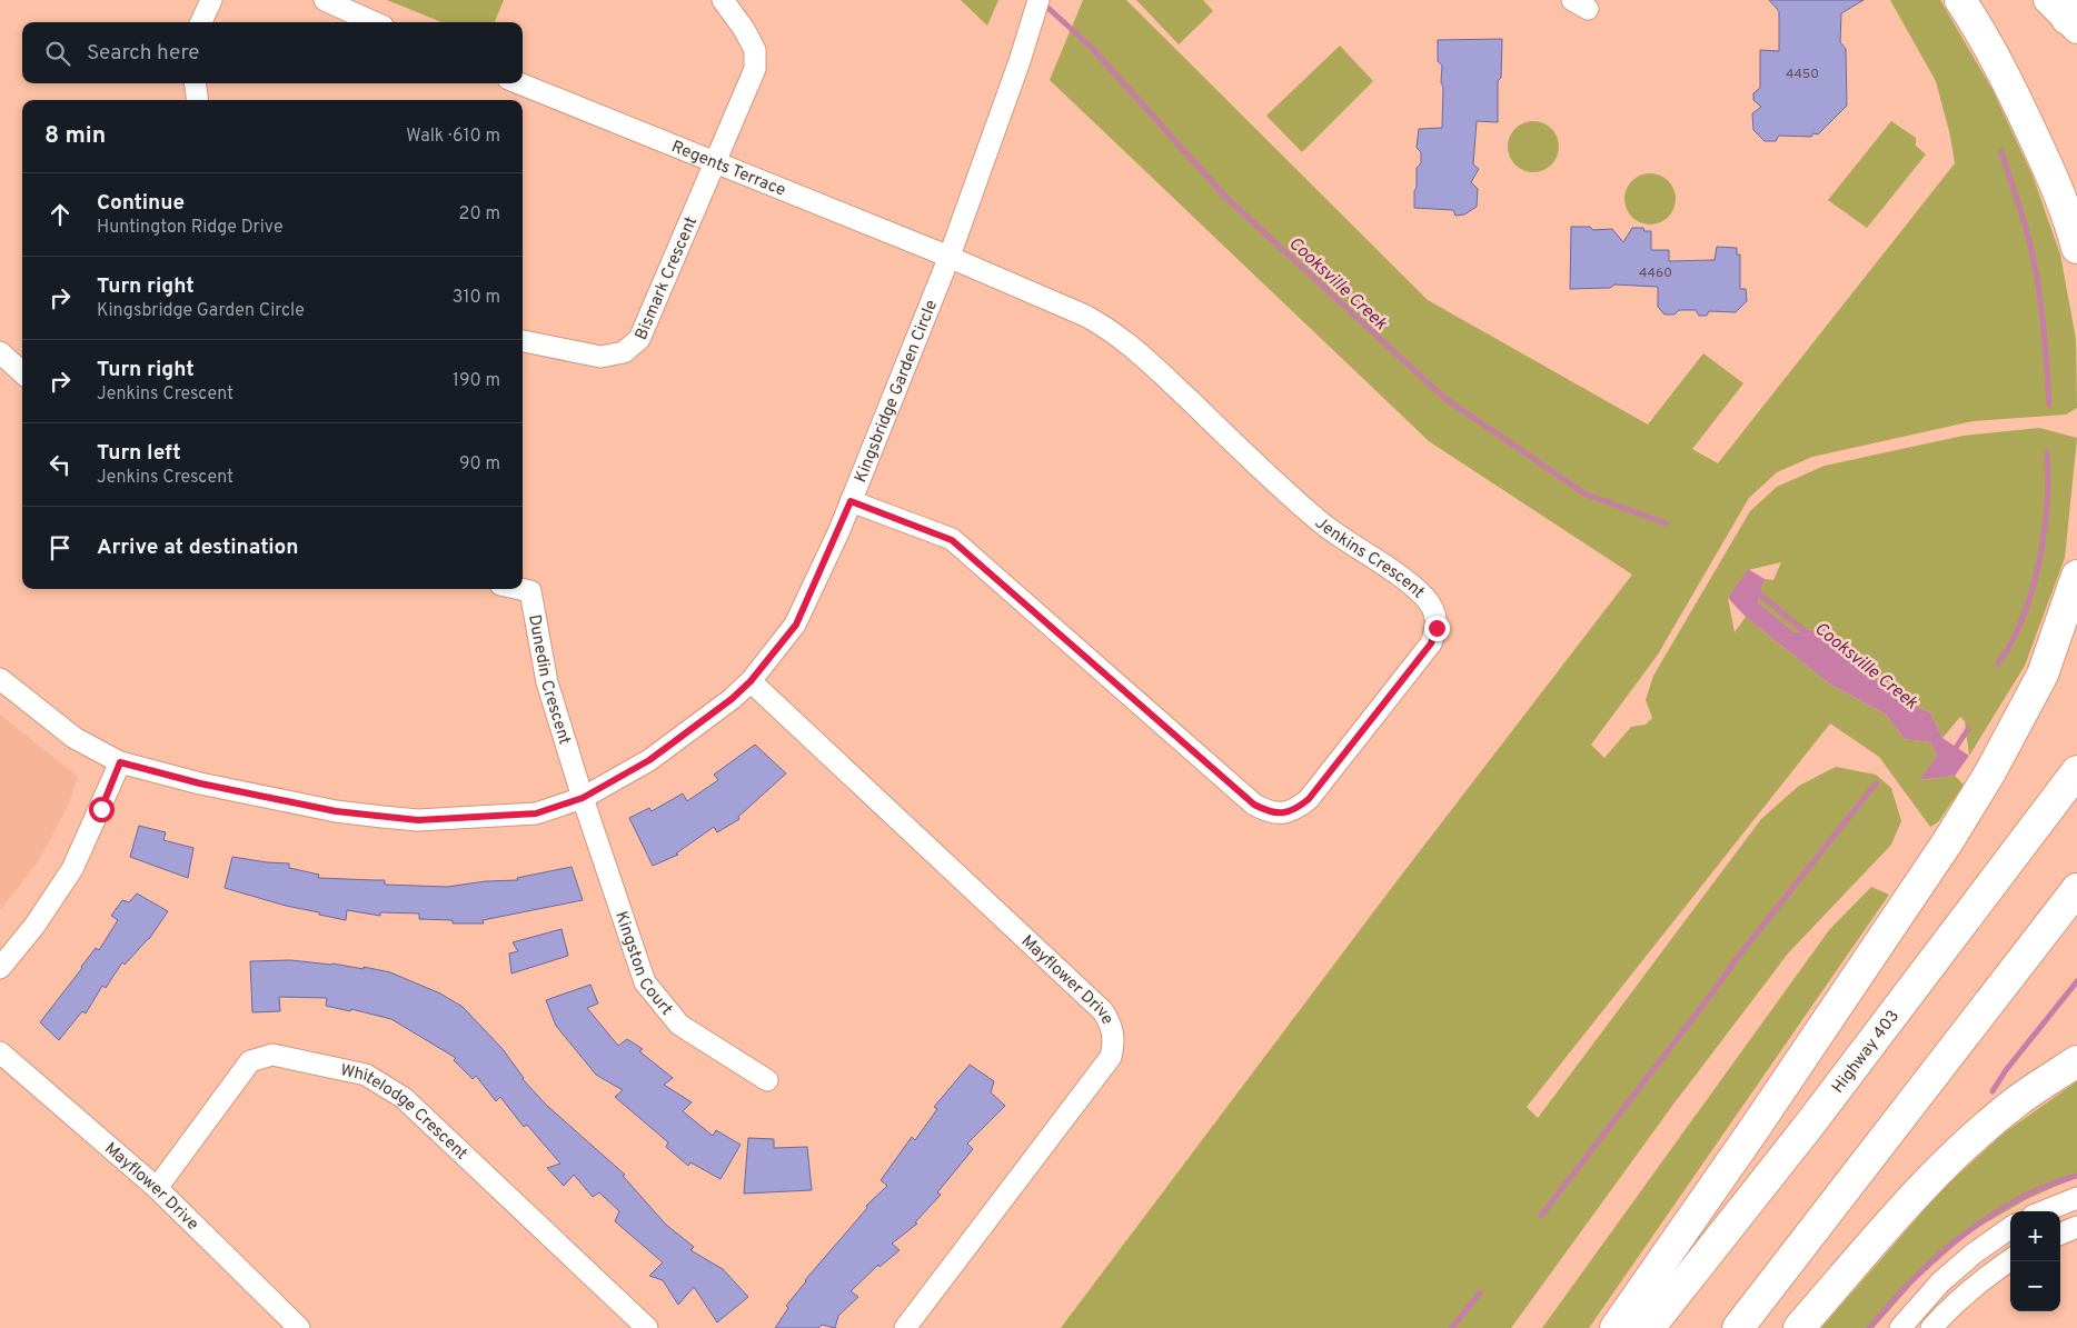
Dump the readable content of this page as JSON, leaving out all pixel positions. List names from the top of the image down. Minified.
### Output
{"streets":{"highway":["Highway 403"],"street":["Regents Terrace","Bismark Crescent","Kingsbridge Garden Circle","Jenkins Crescent","Dunedin Crescent","Kingston Court","Mayflower Drive","Whitelodge Crescent"]},"crossings":[["Regents Terrace","Bismark Crescent"],["Regents Terrace","Kingsbridge Garden Circle"],["Regents Terrace","Jenkins Crescent"],["Kingsbridge Garden Circle","Jenkins Crescent"],["Kingsbridge Garden Circle","Dunedin Crescent"],["Kingsbridge Garden Circle","Kingston Court"],["Kingsbridge Garden Circle","Mayflower Drive"],["Dunedin Crescent","Kingston Court"],["Mayflower Drive","Whitelodge Crescent"]],"water":["Cooksville Creek"],"house_numbers":["4450","4460"],"page":{"search":"Search here","heading":["8 min","Walk · 610 m"],"list":[["Continue","Huntington Ridge Drive","20 m"],["Turn right","Kingsbridge Garden Circle","310 m"],["Turn right","Jenkins Crescent","190 m"],["Turn left","Jenkins Crescent","90 m"],"Arrive at destination"],"map_buttons":["+","−"]}}
